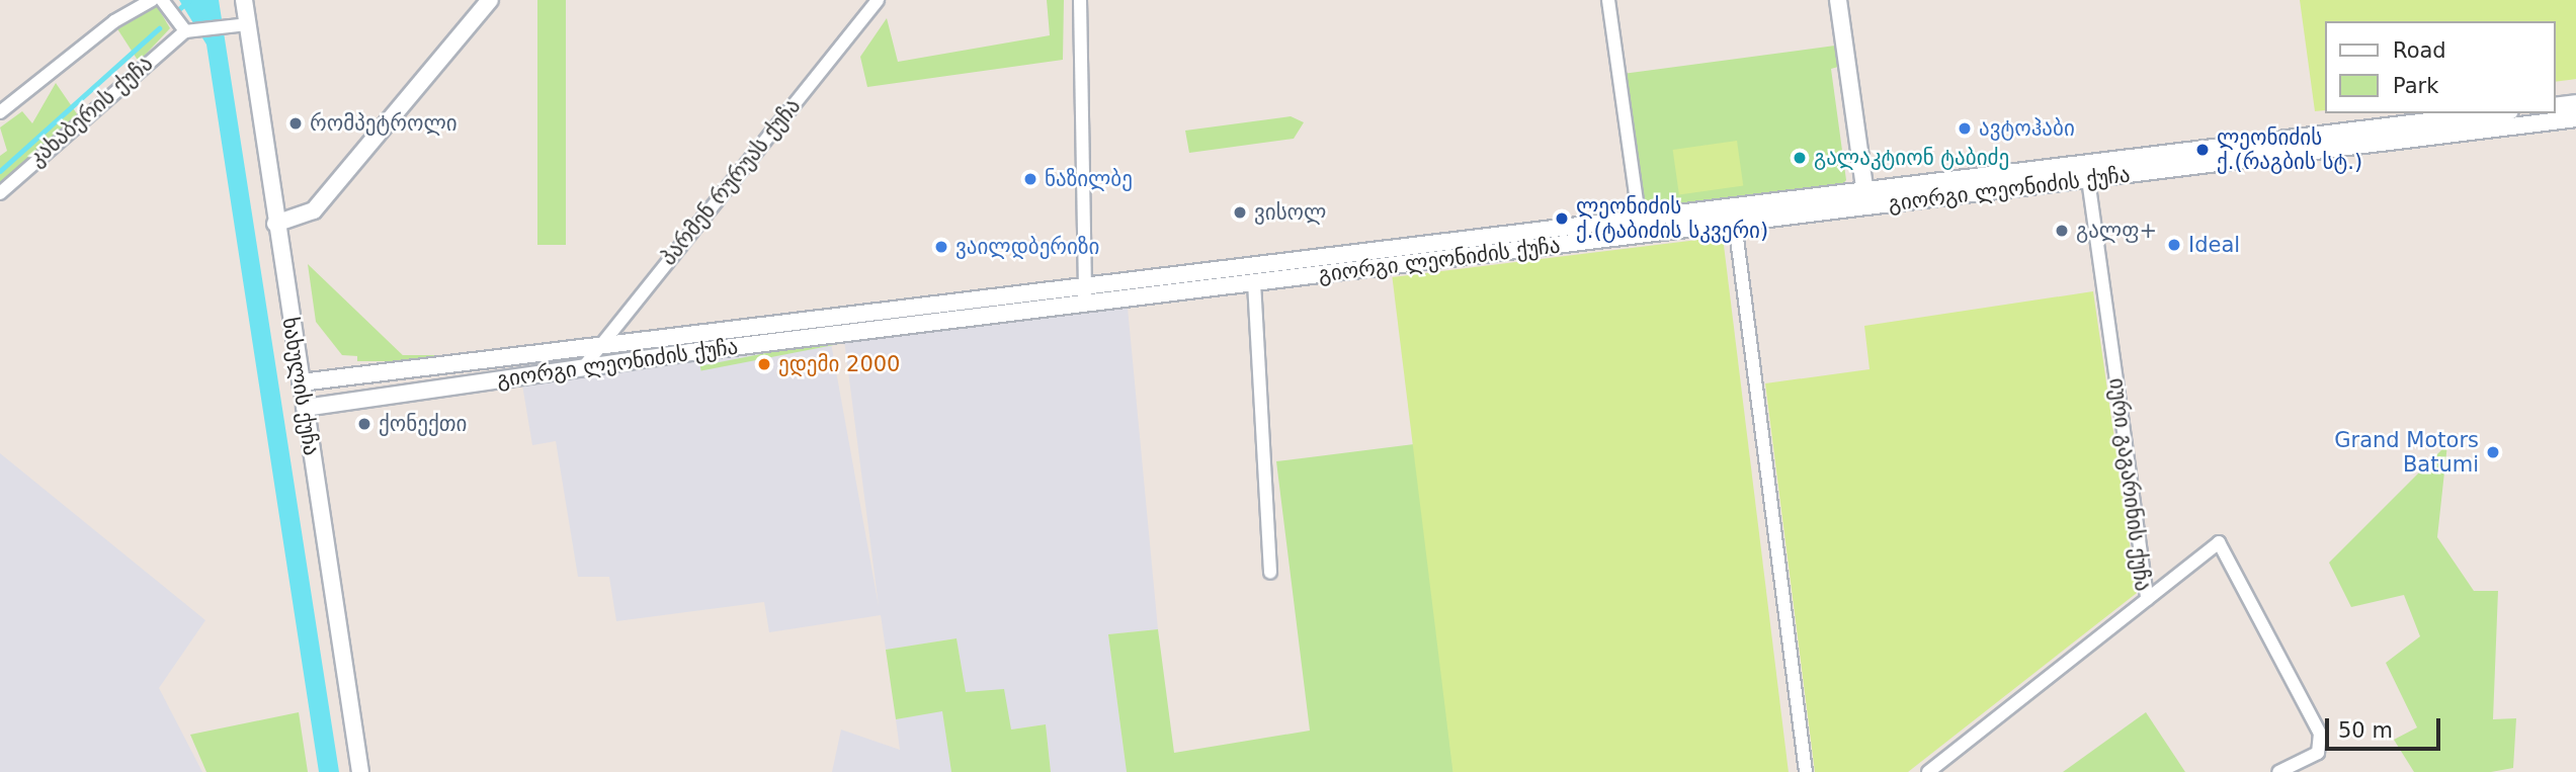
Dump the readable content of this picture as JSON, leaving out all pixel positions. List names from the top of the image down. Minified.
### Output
{"streets":{"main road":["გიორგი ლეონიძის ქუჩა","ხახულის ქუჩა"],"street":["კახაბერის ქუჩა","პარმენ რურუას ქუჩა","იური გაგარინის ქუჩა"]},"crossings":[["პარმენ რურუას ქუჩა","გიორგი ლეონიძის ქუჩა"],["გიორგი ლეონიძის ქუჩა","ხახულის ქუჩა"],["გიორგი ლეონიძის ქუჩა","იური გაგარინის ქუჩა"]],"places":["რომპეტროლი","ავტოჰაბი","ლეონიძის ქ.(რაგბის სტ.)","გალაკტიონ ტაბიძე","ნაზილბე","ვისოლ","ლეონიძის ქ.(ტაბიძის სკვერი)","გალფ+","Ideal","ვაილდბერიზი","ედემი 2000","ქონექთი","Grand Motors Batumi"],"legend":["Road","Park"],"scale_bar":"50 m"}
